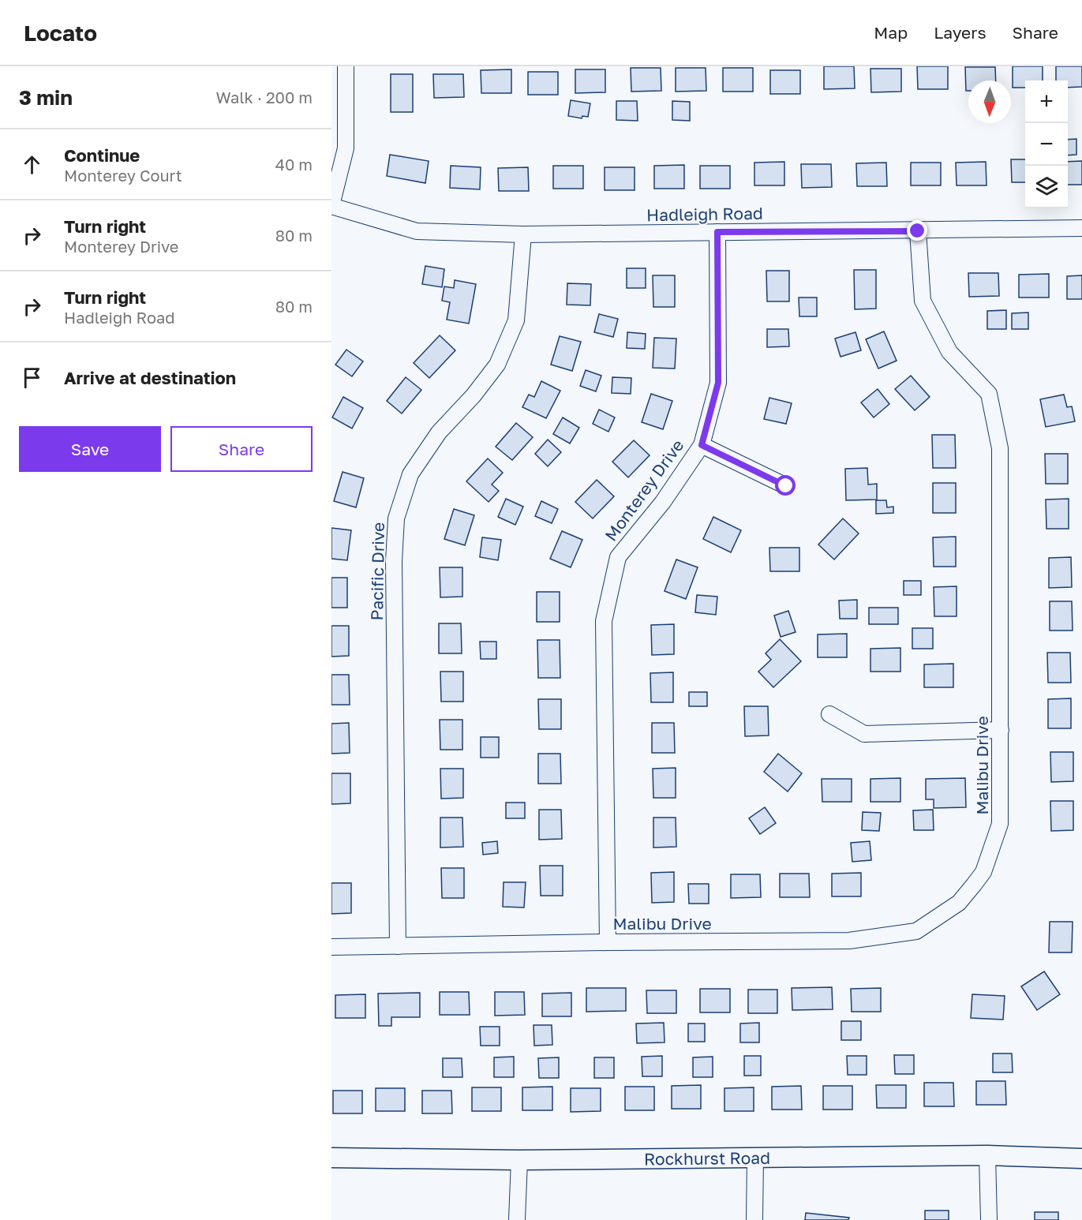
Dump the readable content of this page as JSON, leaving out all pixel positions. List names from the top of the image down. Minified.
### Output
{"streets":{"street":["Hadleigh Road","Monterey Drive","Pacific Drive","Malibu Drive","Rockhurst Road"]},"crossings":[["Hadleigh Road","Monterey Drive"],["Hadleigh Road","Pacific Drive"],["Hadleigh Road","Malibu Drive"],["Monterey Drive","Malibu Drive"],["Pacific Drive","Malibu Drive"]],"north":"bottom","page":{"header":"Locato","nav":["Map","Layers","Share"],"heading":["3 min","Walk · 200 m"],"map_buttons":["+","−"],"list":[["Continue","Monterey Court","40 m"],["Turn right","Monterey Drive","80 m"],["Turn right","Hadleigh Road","80 m"],"Arrive at destination"],"buttons":["Save","Share"]}}
